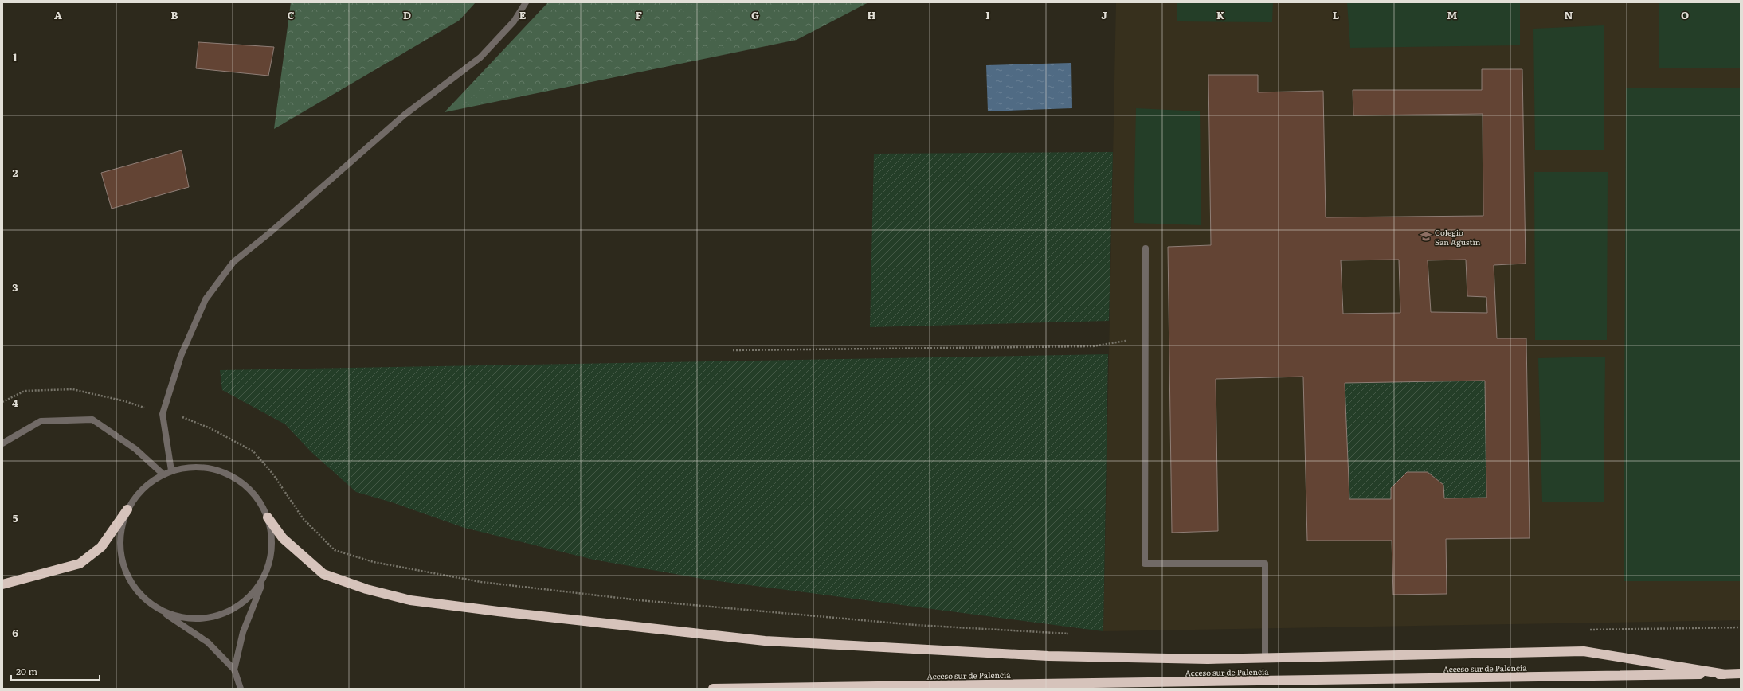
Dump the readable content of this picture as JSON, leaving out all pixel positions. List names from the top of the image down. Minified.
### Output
{"streets":{"highway":["Acceso sur de Palencia"]},"places":{"school or university":["Colegio San Agustín"]},"scale_bar":"20 m","grid":{"columns":["A","B","C","D","E","F","G","H","I","J","K","L","M","N","O"],"rows":["1","2","3","4","5","6"]}}
